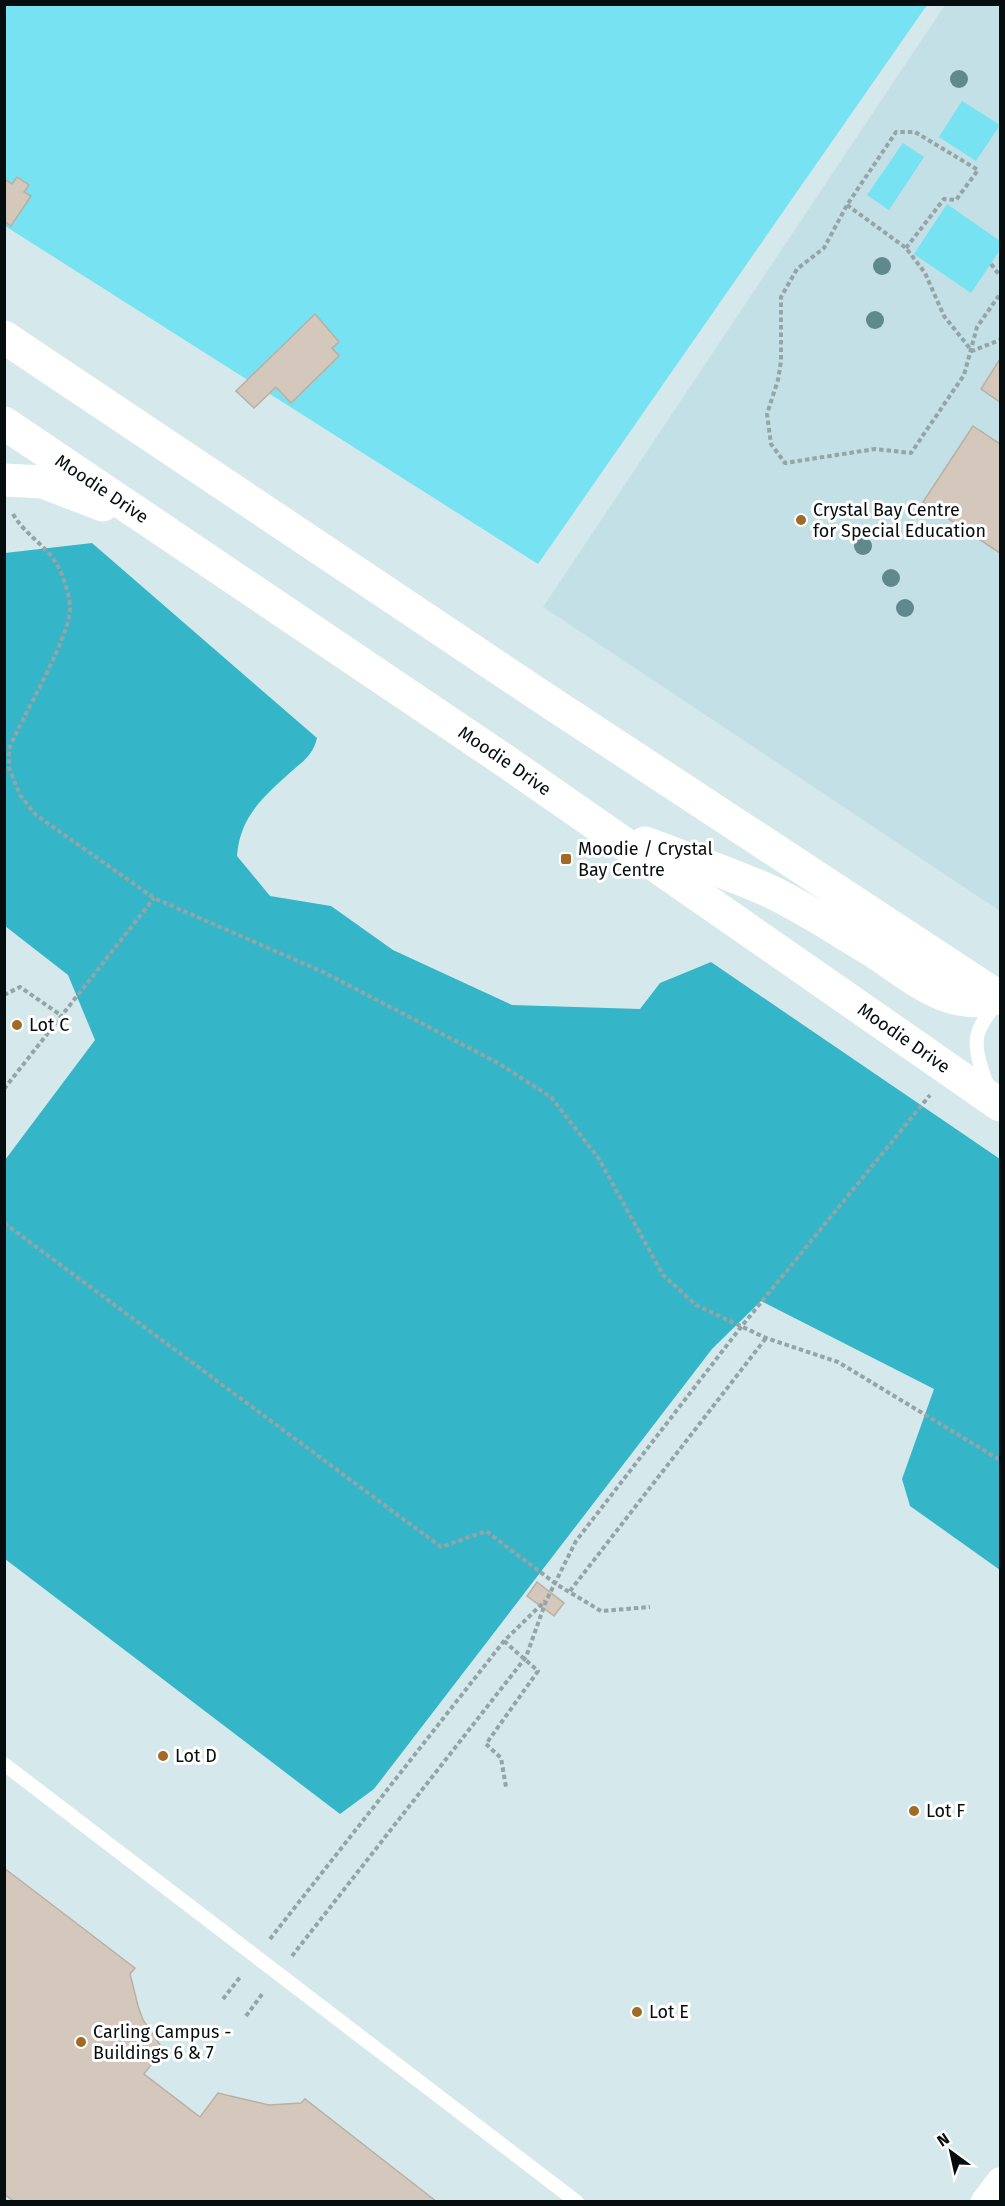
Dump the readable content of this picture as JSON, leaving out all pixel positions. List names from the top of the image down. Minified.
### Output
{"streets":{"main road":["Moodie Drive"]},"places":{"other":["Crystal Bay Centre for Special Education","Lot C","Lot D","Lot F","Lot E","Carling Campus - Buildings 6 & 7"],"transit":["Moodie / Crystal Bay Centre"]},"north":"top left"}
